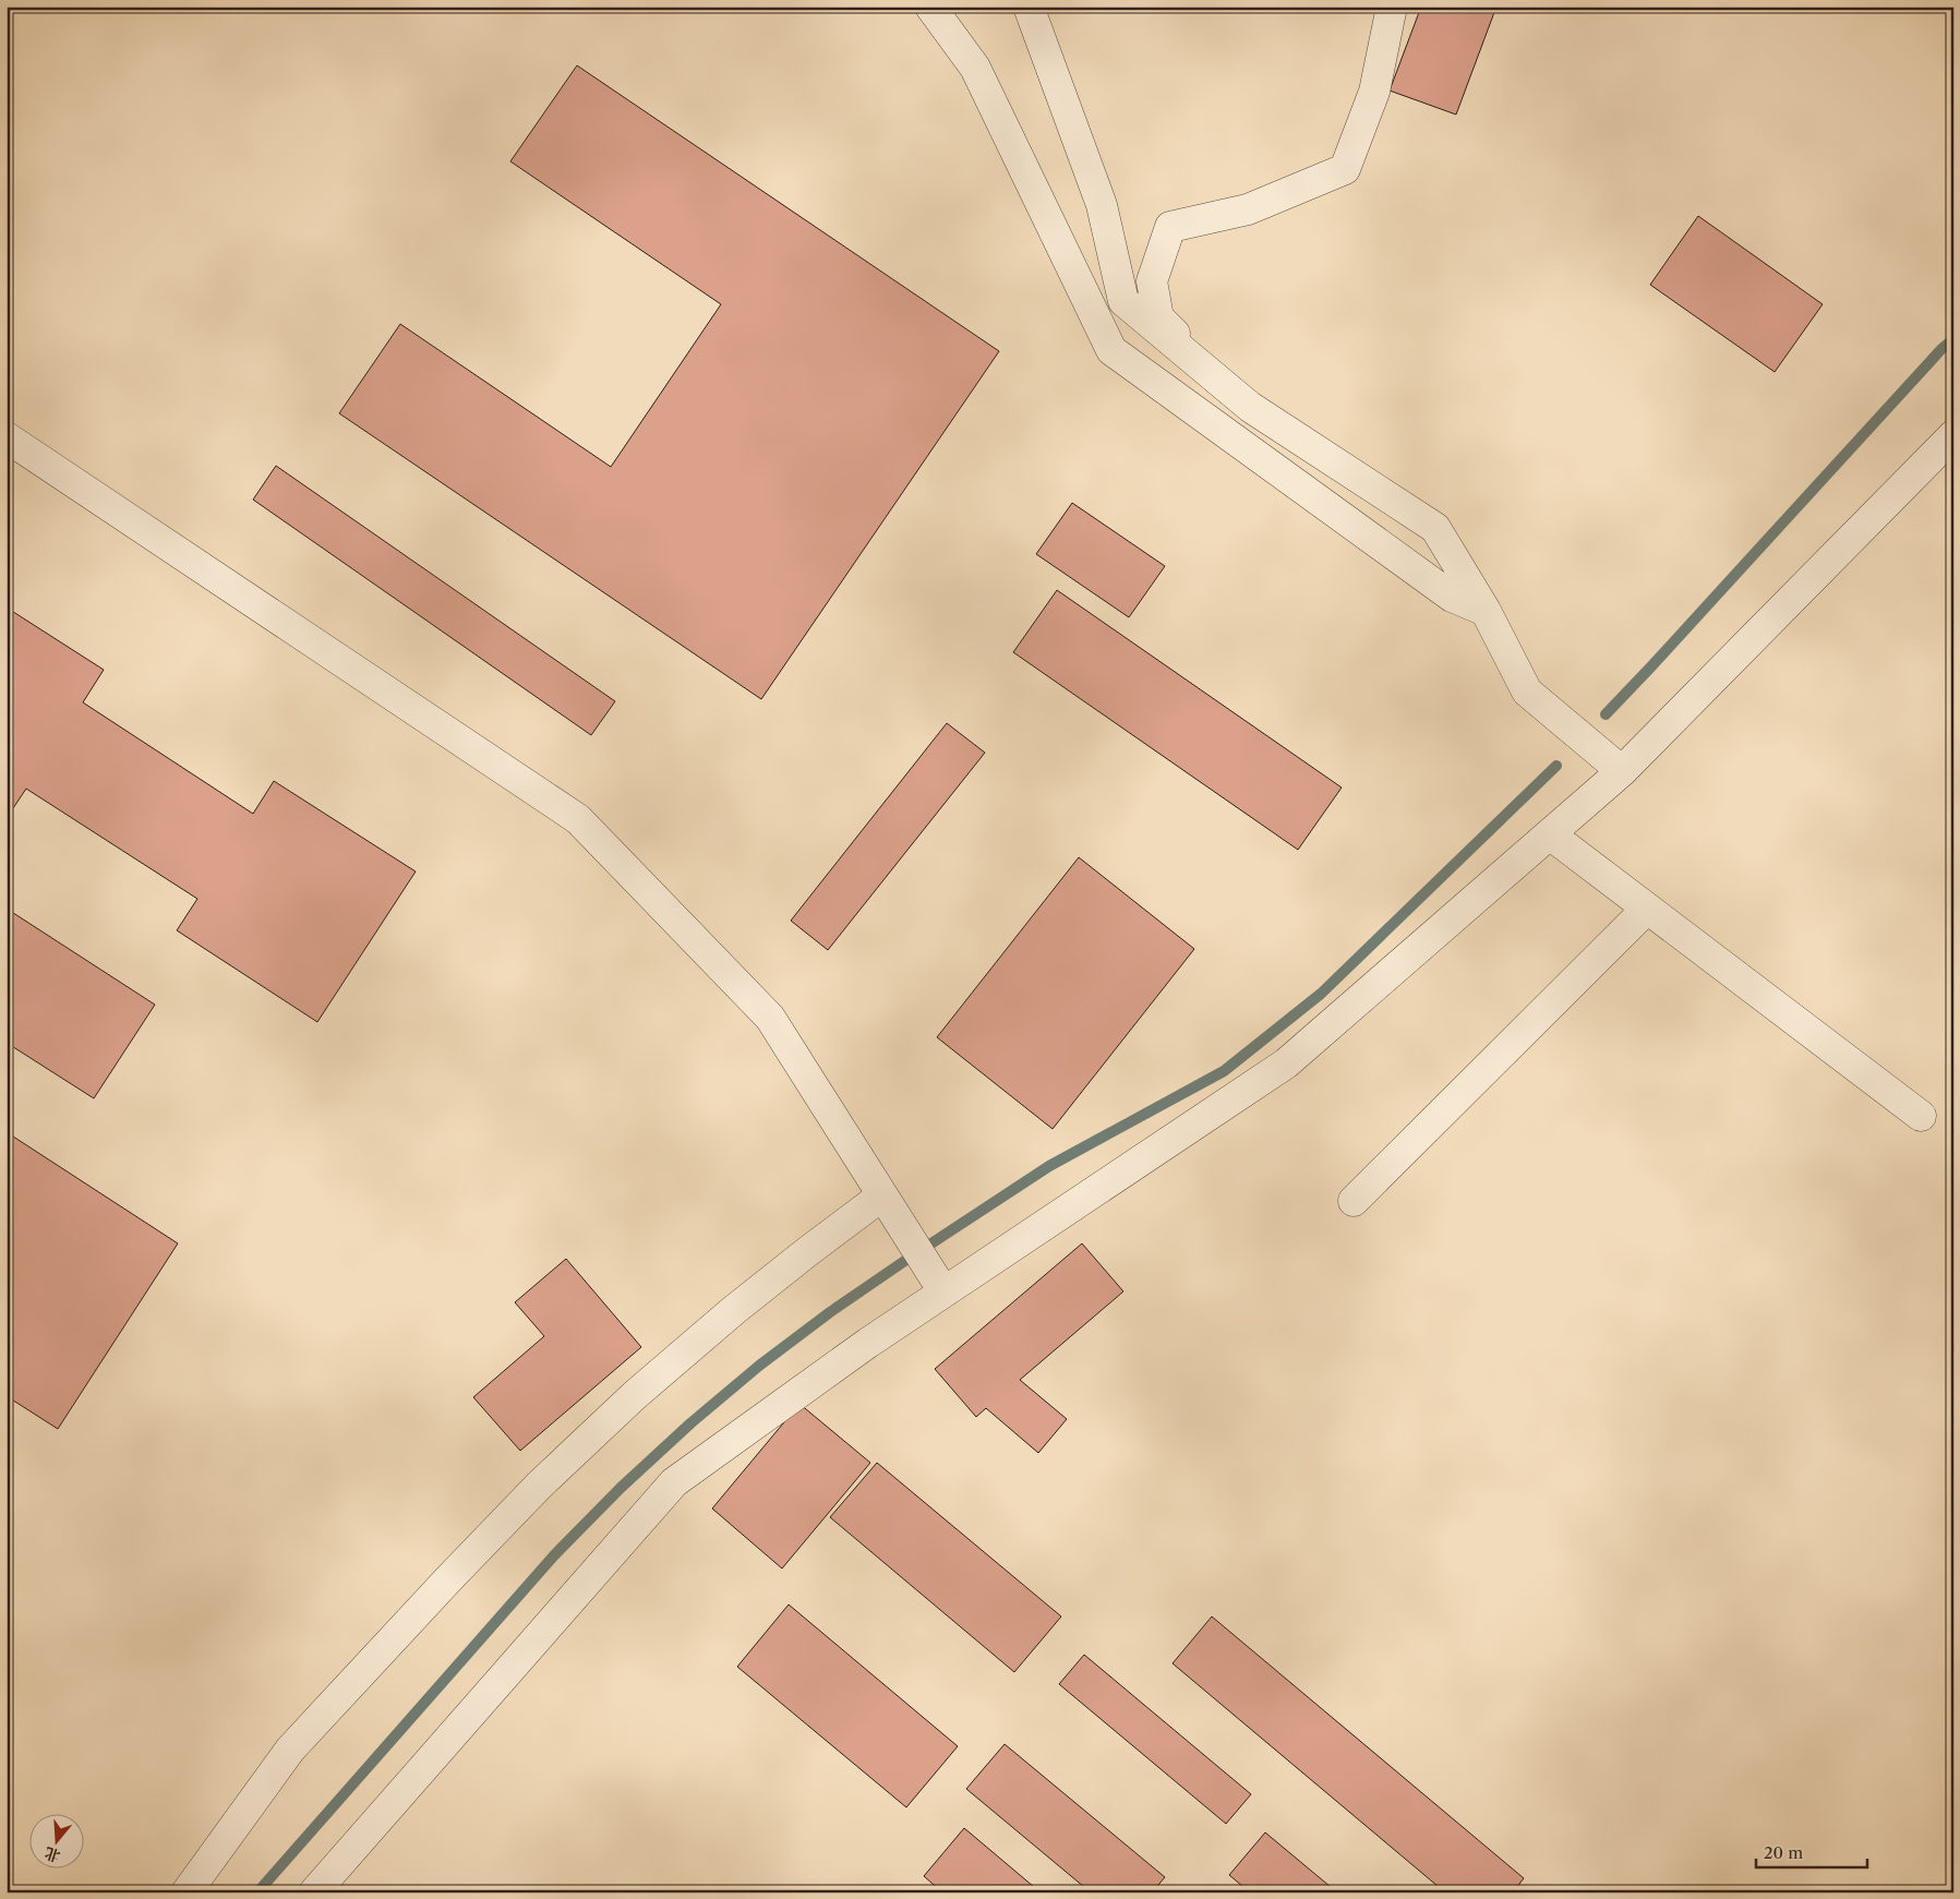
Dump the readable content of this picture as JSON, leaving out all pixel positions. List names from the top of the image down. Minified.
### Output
{"scale_bar":"20 m","north":"bottom"}
